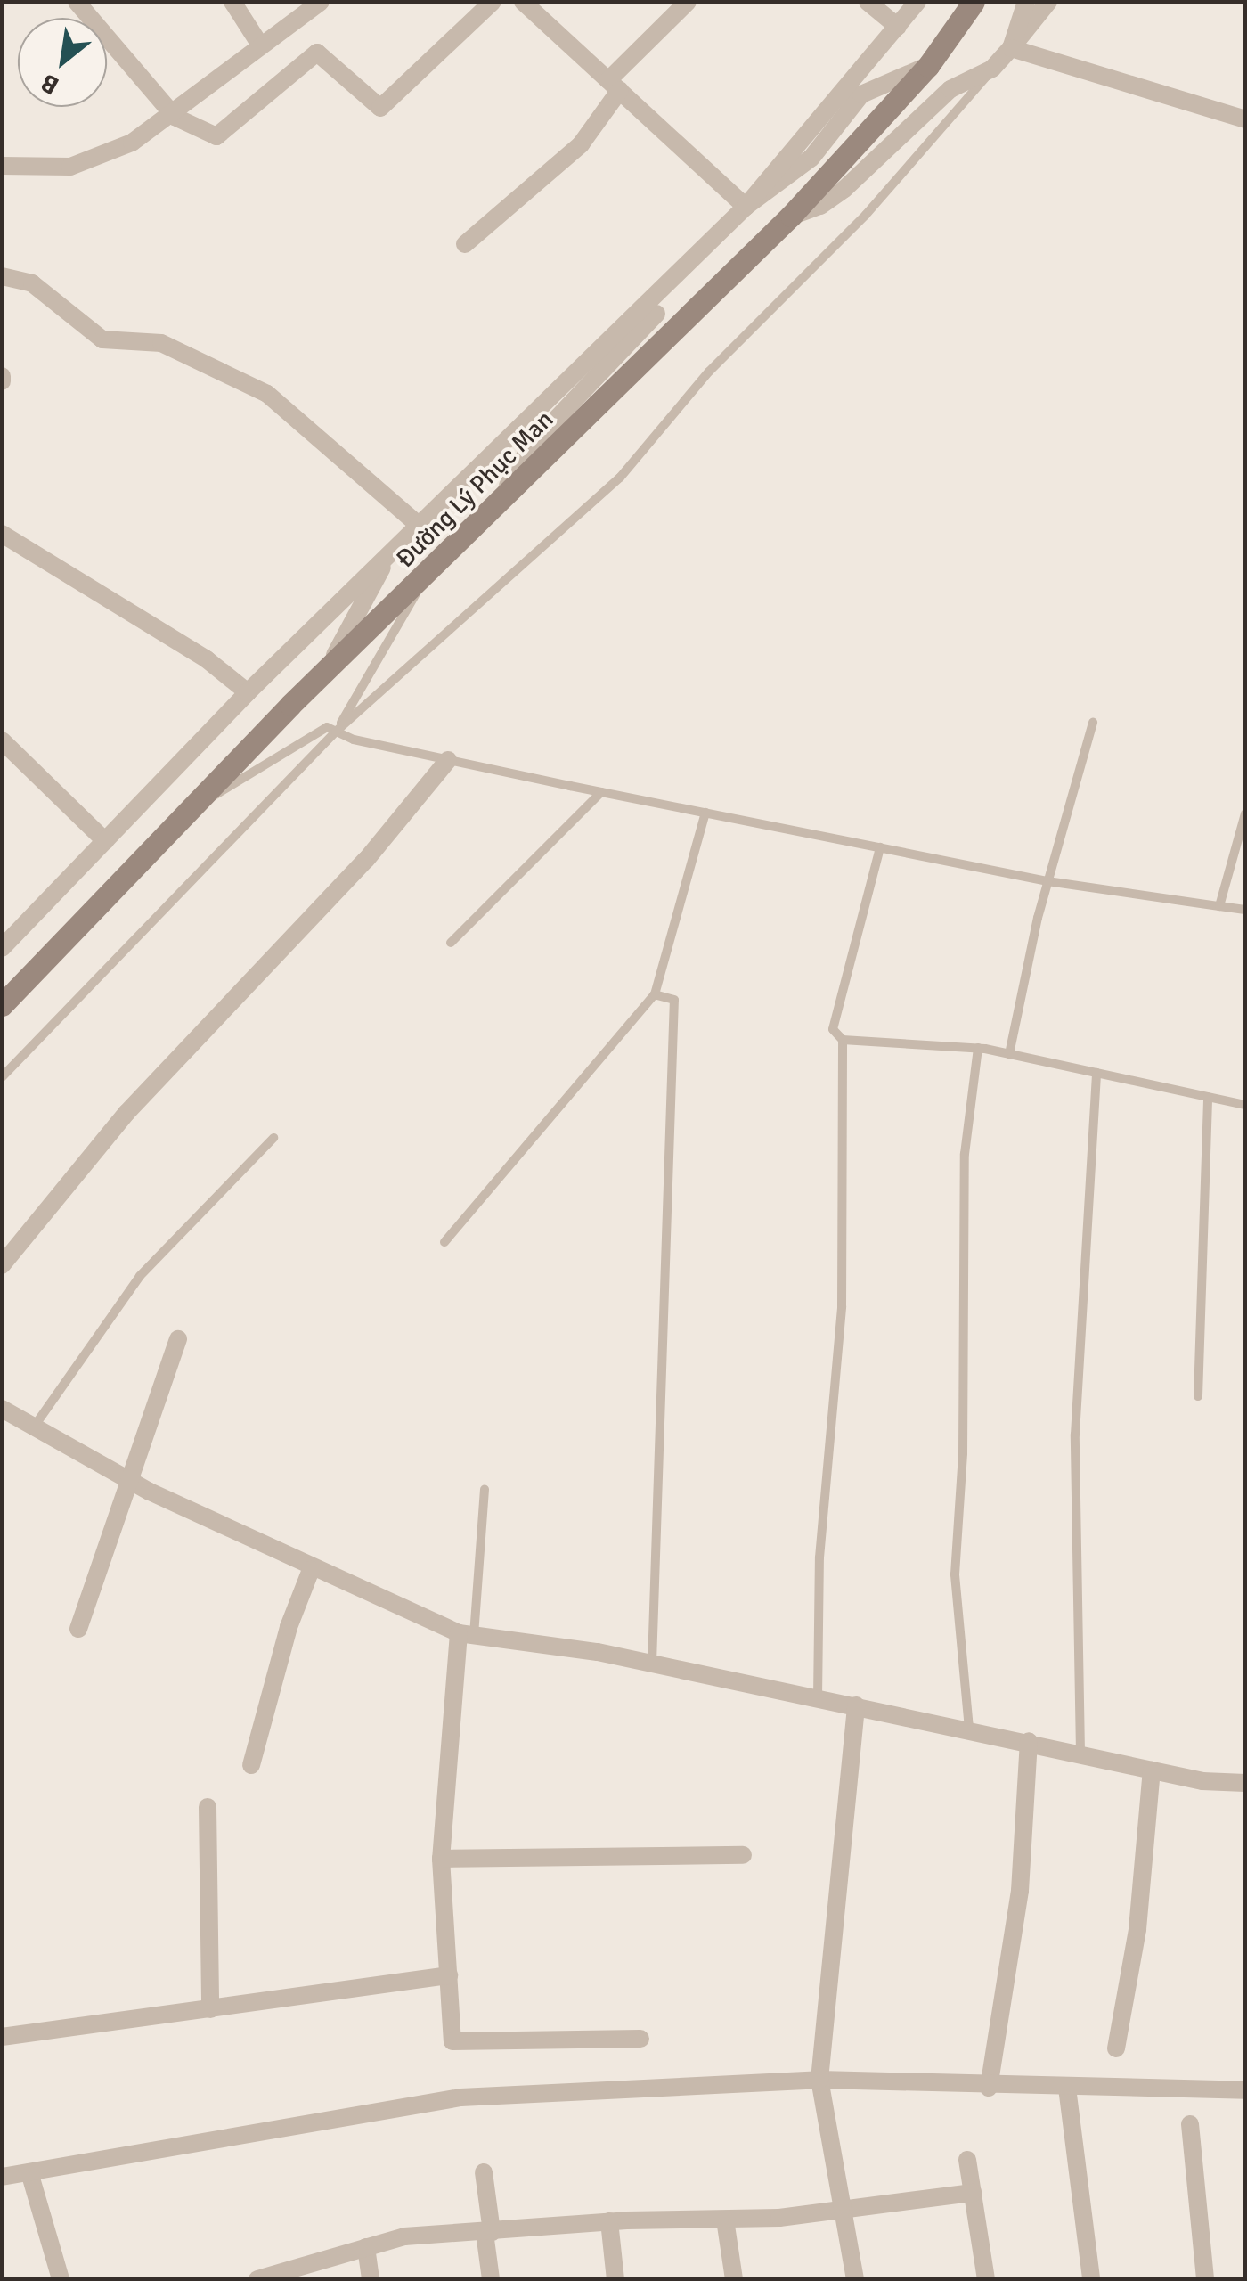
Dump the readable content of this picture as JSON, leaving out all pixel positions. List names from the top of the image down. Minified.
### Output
{"streets":{"main road":["Đường Lý Phục Man"]},"north":"bottom left"}
